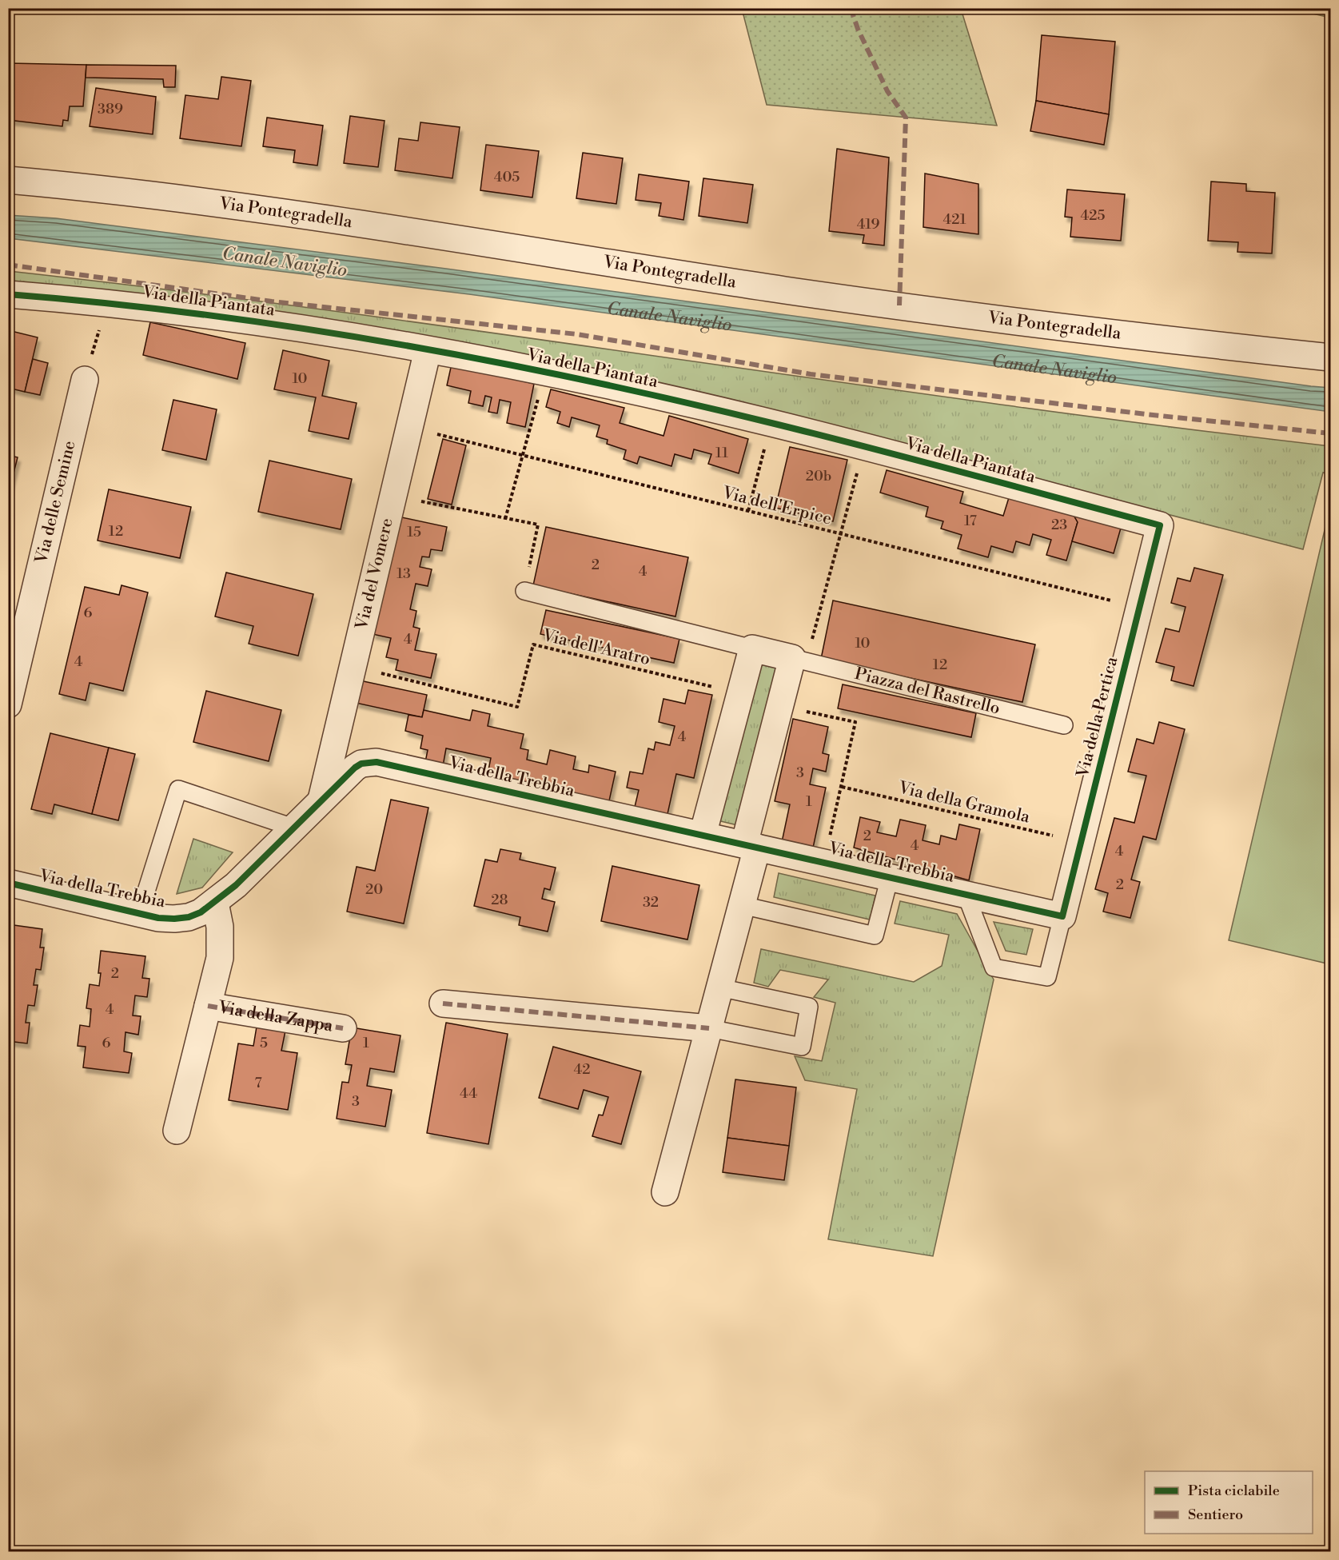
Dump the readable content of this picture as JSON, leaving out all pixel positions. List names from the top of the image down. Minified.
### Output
{"streets":{"street":["Via Pontegradella","Via della Piantata","Via delle Semine","Via del Vomere","Piazza del Rastrello","Via della Pertica","Via della Trebbia","Via della Zappa"],"path":["Via dell'Erpice","Via dell'Aratro","Via della Gramola"]},"crossings":[["Via della Piantata","Via del Vomere"],["Via della Piantata","Via della Pertica"],["Via dell'Erpice","Via del Vomere"],["Via dell'Erpice","Via della Pertica"],["Via del Vomere","Via dell'Aratro"],["Via del Vomere","Via della Trebbia"],["Via della Pertica","Via della Trebbia"],["Via della Pertica","Via della Gramola"],["Via della Trebbia","Via della Zappa"]],"water":["Canale Naviglio"],"house_numbers":["389","405","425","421","419","10","11","20b","17","23","12","15","2","4","13","6","4","10","4","12","4","3","1","2","4","4","2","20","28","32","2","4","6","5","1","42","7","44","3"],"legend":["Pista ciclabile","Sentiero"]}
